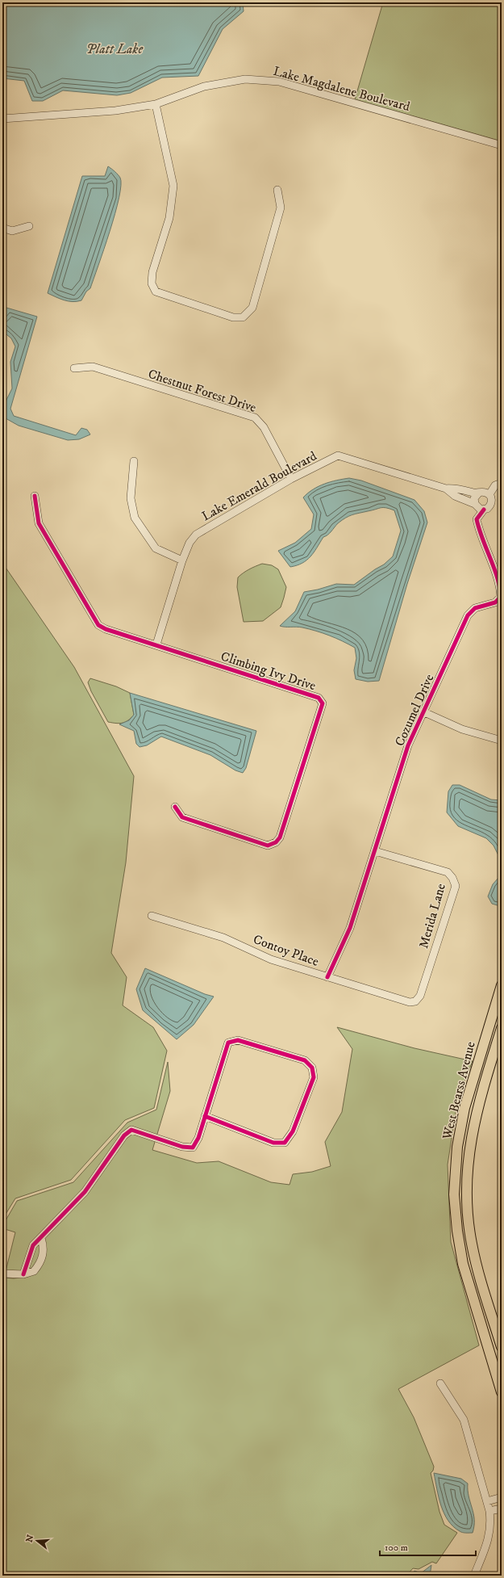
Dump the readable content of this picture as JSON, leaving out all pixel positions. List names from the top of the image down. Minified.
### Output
{"streets":{"main road":["West Bearss Avenue"],"street":["Lake Magdalene Boulevard","Chestnut Forest Drive","Lake Emerald Boulevard","Climbing Ivy Drive","Cozumel Drive","Merida Lane","Contoy Place"]},"crossings":[["Chestnut Forest Drive","Lake Emerald Boulevard"],["Lake Emerald Boulevard","Climbing Ivy Drive"],["Lake Emerald Boulevard","Cozumel Drive"],["Cozumel Drive","Merida Lane"],["Cozumel Drive","Contoy Place"],["Merida Lane","Contoy Place"]],"water":["Platt Lake"],"scale_bar":"100 m","north":"left"}
